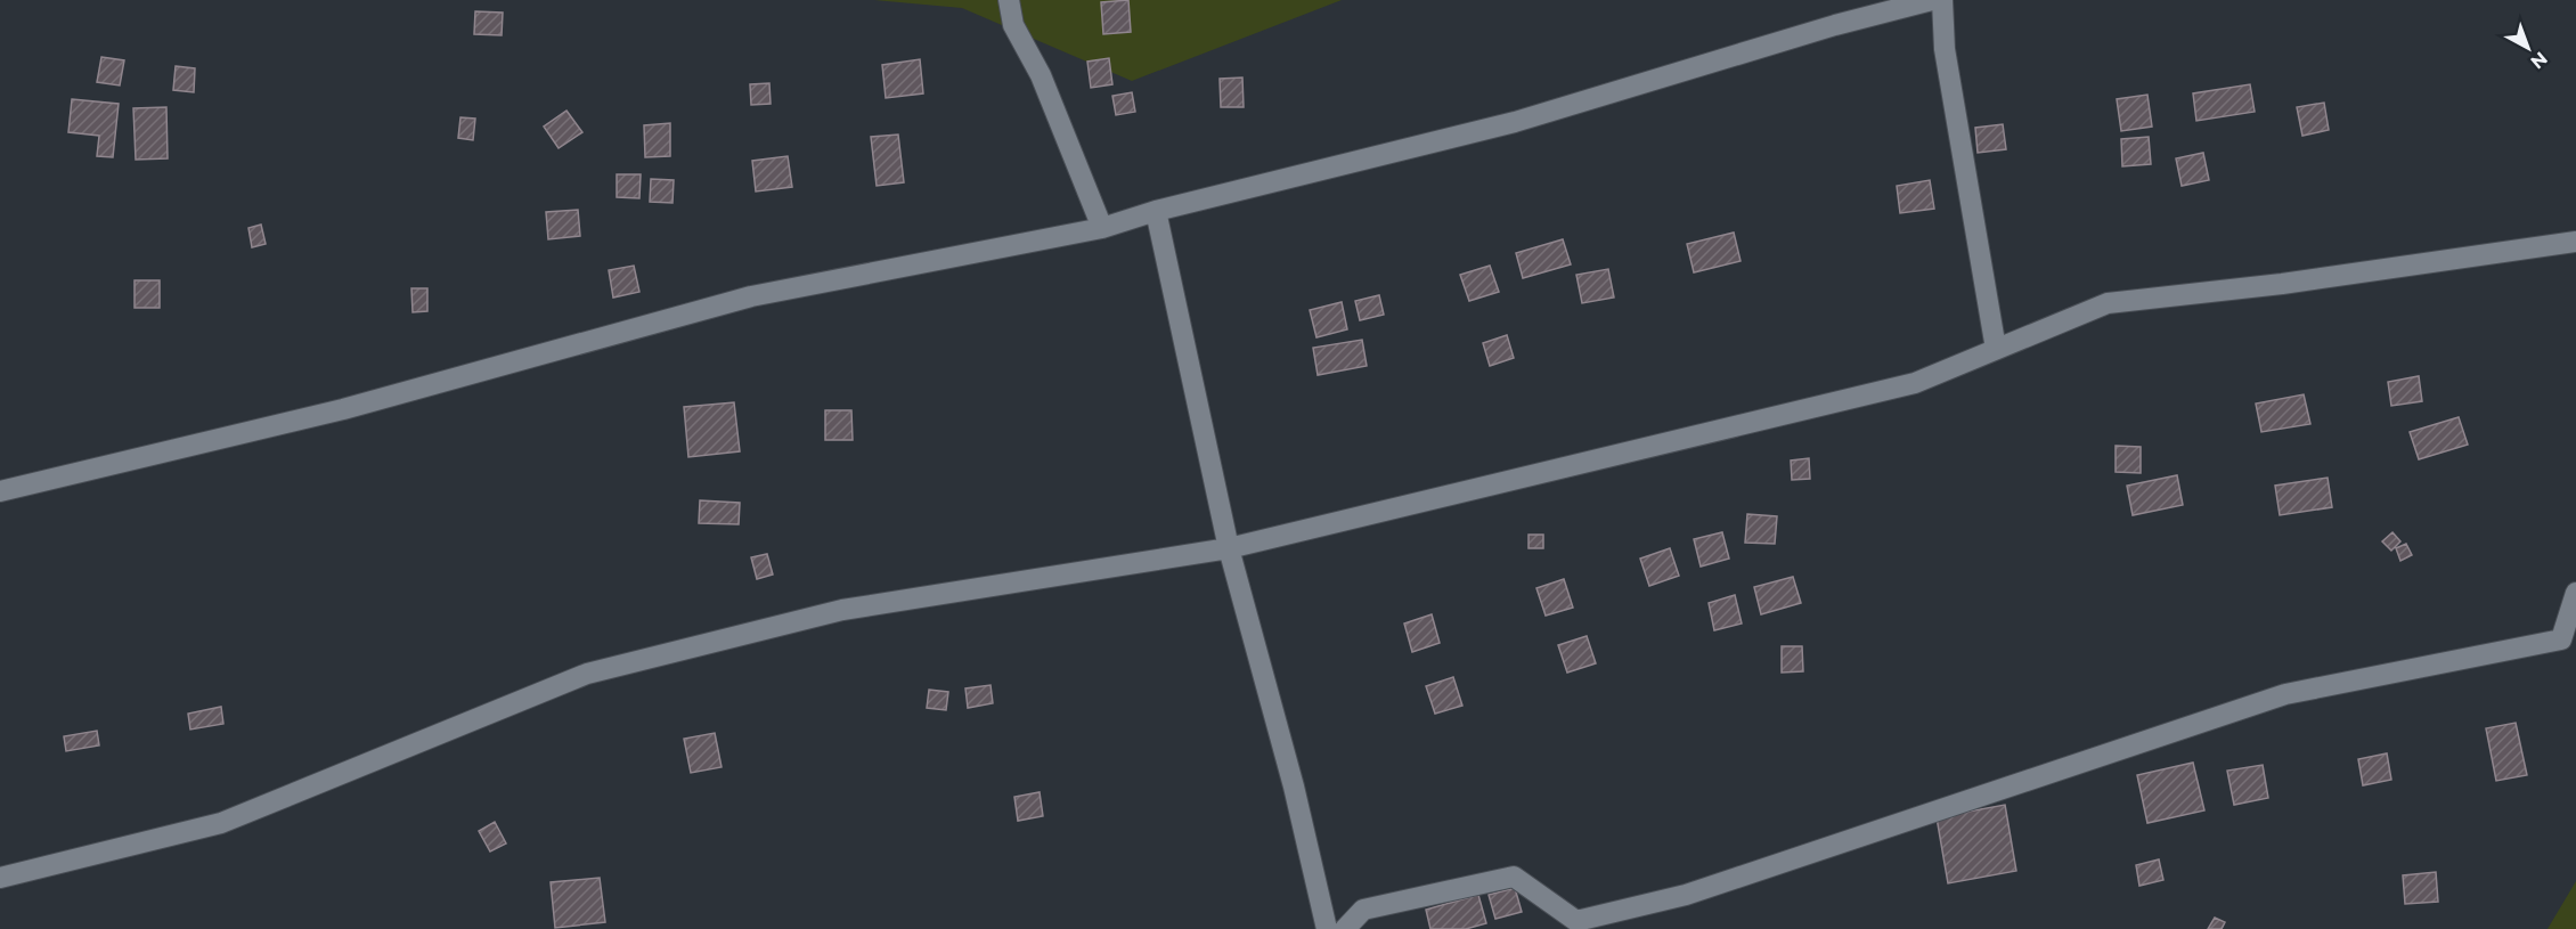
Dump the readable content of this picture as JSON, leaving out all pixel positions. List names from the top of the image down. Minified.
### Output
{"north":"bottom right"}
